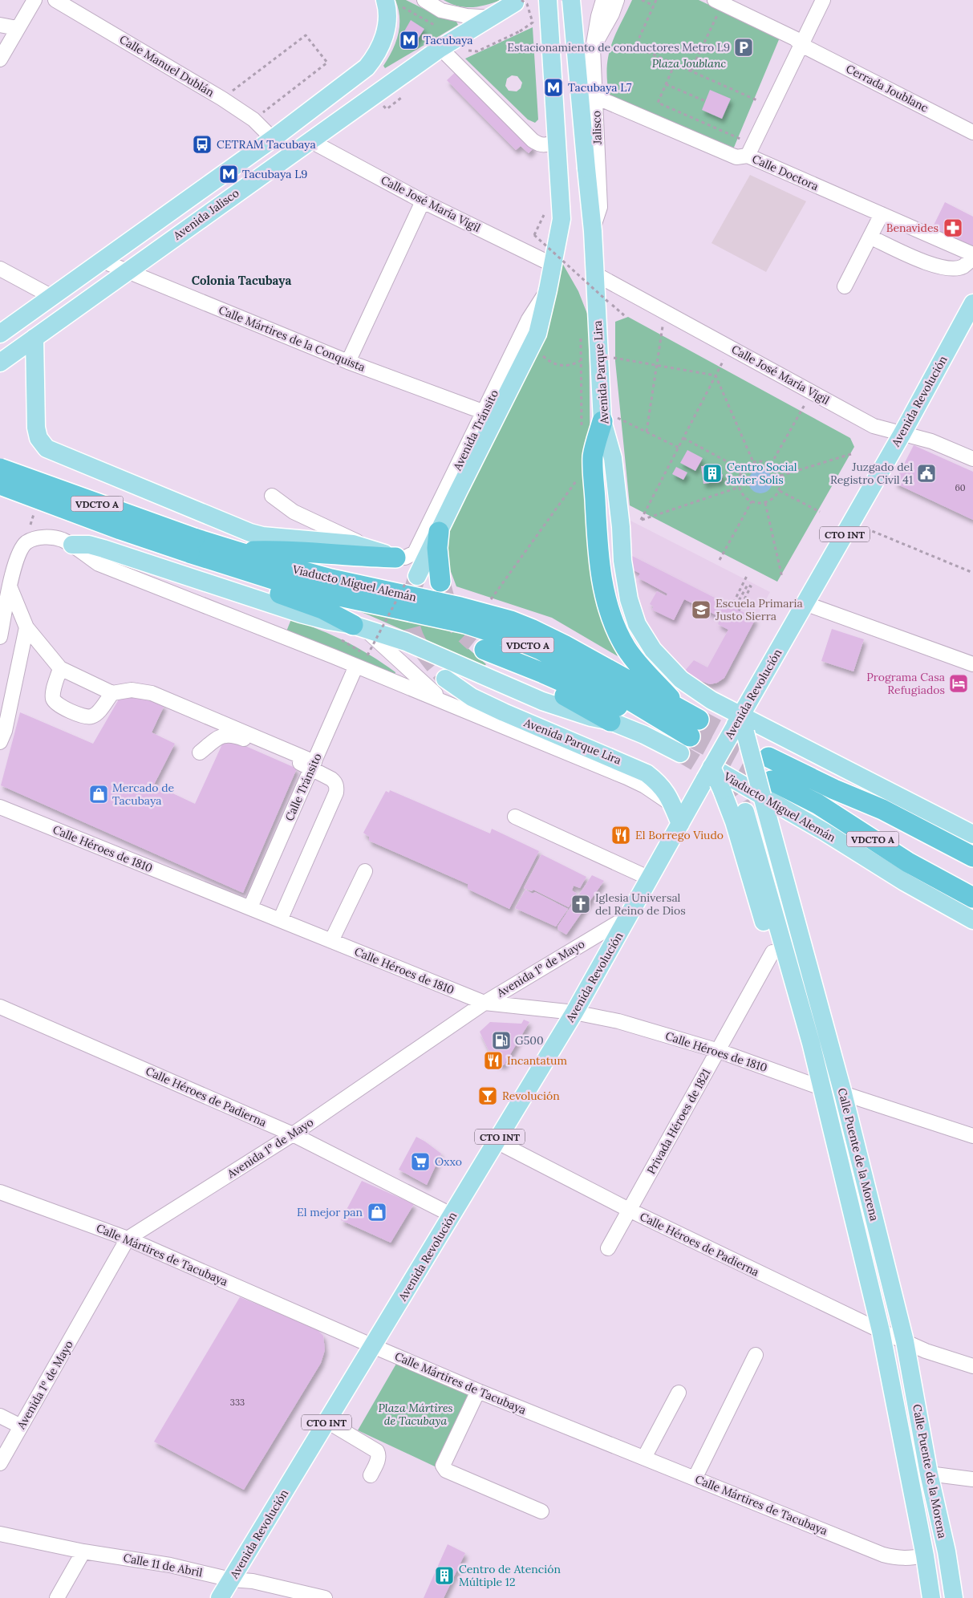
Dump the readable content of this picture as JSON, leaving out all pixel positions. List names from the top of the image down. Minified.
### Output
{"streets":{"highway":["VDCTO A","Viaducto Miguel Alemán"],"main road":["Avenida Jalisco","Avenida Parque Lira","Avenida Revolución","CTO INT","Calle Puente de la Morena"],"street":["Calle Manuel Dublán","Cerrada Joublanc","Jalisco","Calle Doctora","Calle José María Vigil","Calle Mártires de la Conquista","Avenida Tránsito","Calle Tránsito","Calle Héroes de 1810","Avenida 1º de Mayo","Calle Héroes de Padierna","Privada Héroes de 1821","Calle Mártires de Tacubaya","Calle 11 de Abril"]},"crossings":[["Calle Manuel Dublán","Avenida Jalisco"],["Jalisco","Calle Doctora"],["Jalisco","Avenida Parque Lira"],["Calle José María Vigil","Avenida Jalisco"],["Calle José María Vigil","Avenida Parque Lira"],["Calle José María Vigil","Avenida Revolución"],["Avenida Jalisco","Calle Mártires de la Conquista"],["Calle Mártires de la Conquista","Avenida Tránsito"],["Avenida Parque Lira","Avenida Revolución"],["Avenida Parque Lira","Calle Puente de la Morena"],["Avenida Revolución","Viaducto Miguel Alemán"],["Avenida Revolución","Calle Héroes de 1810"],["Avenida Revolución","Avenida 1º de Mayo"],["Avenida Revolución","Calle Héroes de Padierna"],["Avenida Revolución","Calle Puente de la Morena"],["Avenida Revolución","Calle Mártires de Tacubaya"],["Avenida Revolución","Calle 11 de Abril"],["Viaducto Miguel Alemán","Calle Puente de la Morena"],["Calle Tránsito","Calle Héroes de 1810"],["Calle Héroes de 1810","Avenida 1º de Mayo"],["Calle Héroes de 1810","Privada Héroes de 1821"],["Calle Héroes de 1810","Calle Puente de la Morena"],["Avenida 1º de Mayo","Calle Héroes de Padierna"],["Avenida 1º de Mayo","Calle Mártires de Tacubaya"],["Calle Héroes de Padierna","Privada Héroes de 1821"],["Calle Héroes de Padierna","Calle Puente de la Morena"],["Privada Héroes de 1821","Calle Puente de la Morena"],["Calle Puente de la Morena","Calle Mártires de Tacubaya"]],"districts":["Colonia Tacubaya"],"parks":["Plaza Joublanc","Plaza Mártires de Tacubaya"],"places":{"metro station":["Tacubaya","Tacubaya L7","Tacubaya L9"],"parking":["Estacionamiento de conductores Metro L9"],"bus stop":["CETRAM Tacubaya"],"pharmacy":["Benavides"],"building":["Centro Social Javier Solís","Centro de Atención Múltiple 12"],"public building":["Juzgado del Registro Civil 41"],"school or university":["Escuela Primaria Justo Sierra"],"hotel":["Programa Casa Refugiados"],"shop":["Mercado de Tacubaya","El mejor pan"],"restaurant":["El Borrego Viudo","Incantatum"],"church":["Iglesia Universal del Reino de Dios"],"fuel station":["G500"],"bar":["Revolución"],"supermarket":["Oxxo"]},"house_numbers":["60","333"]}
